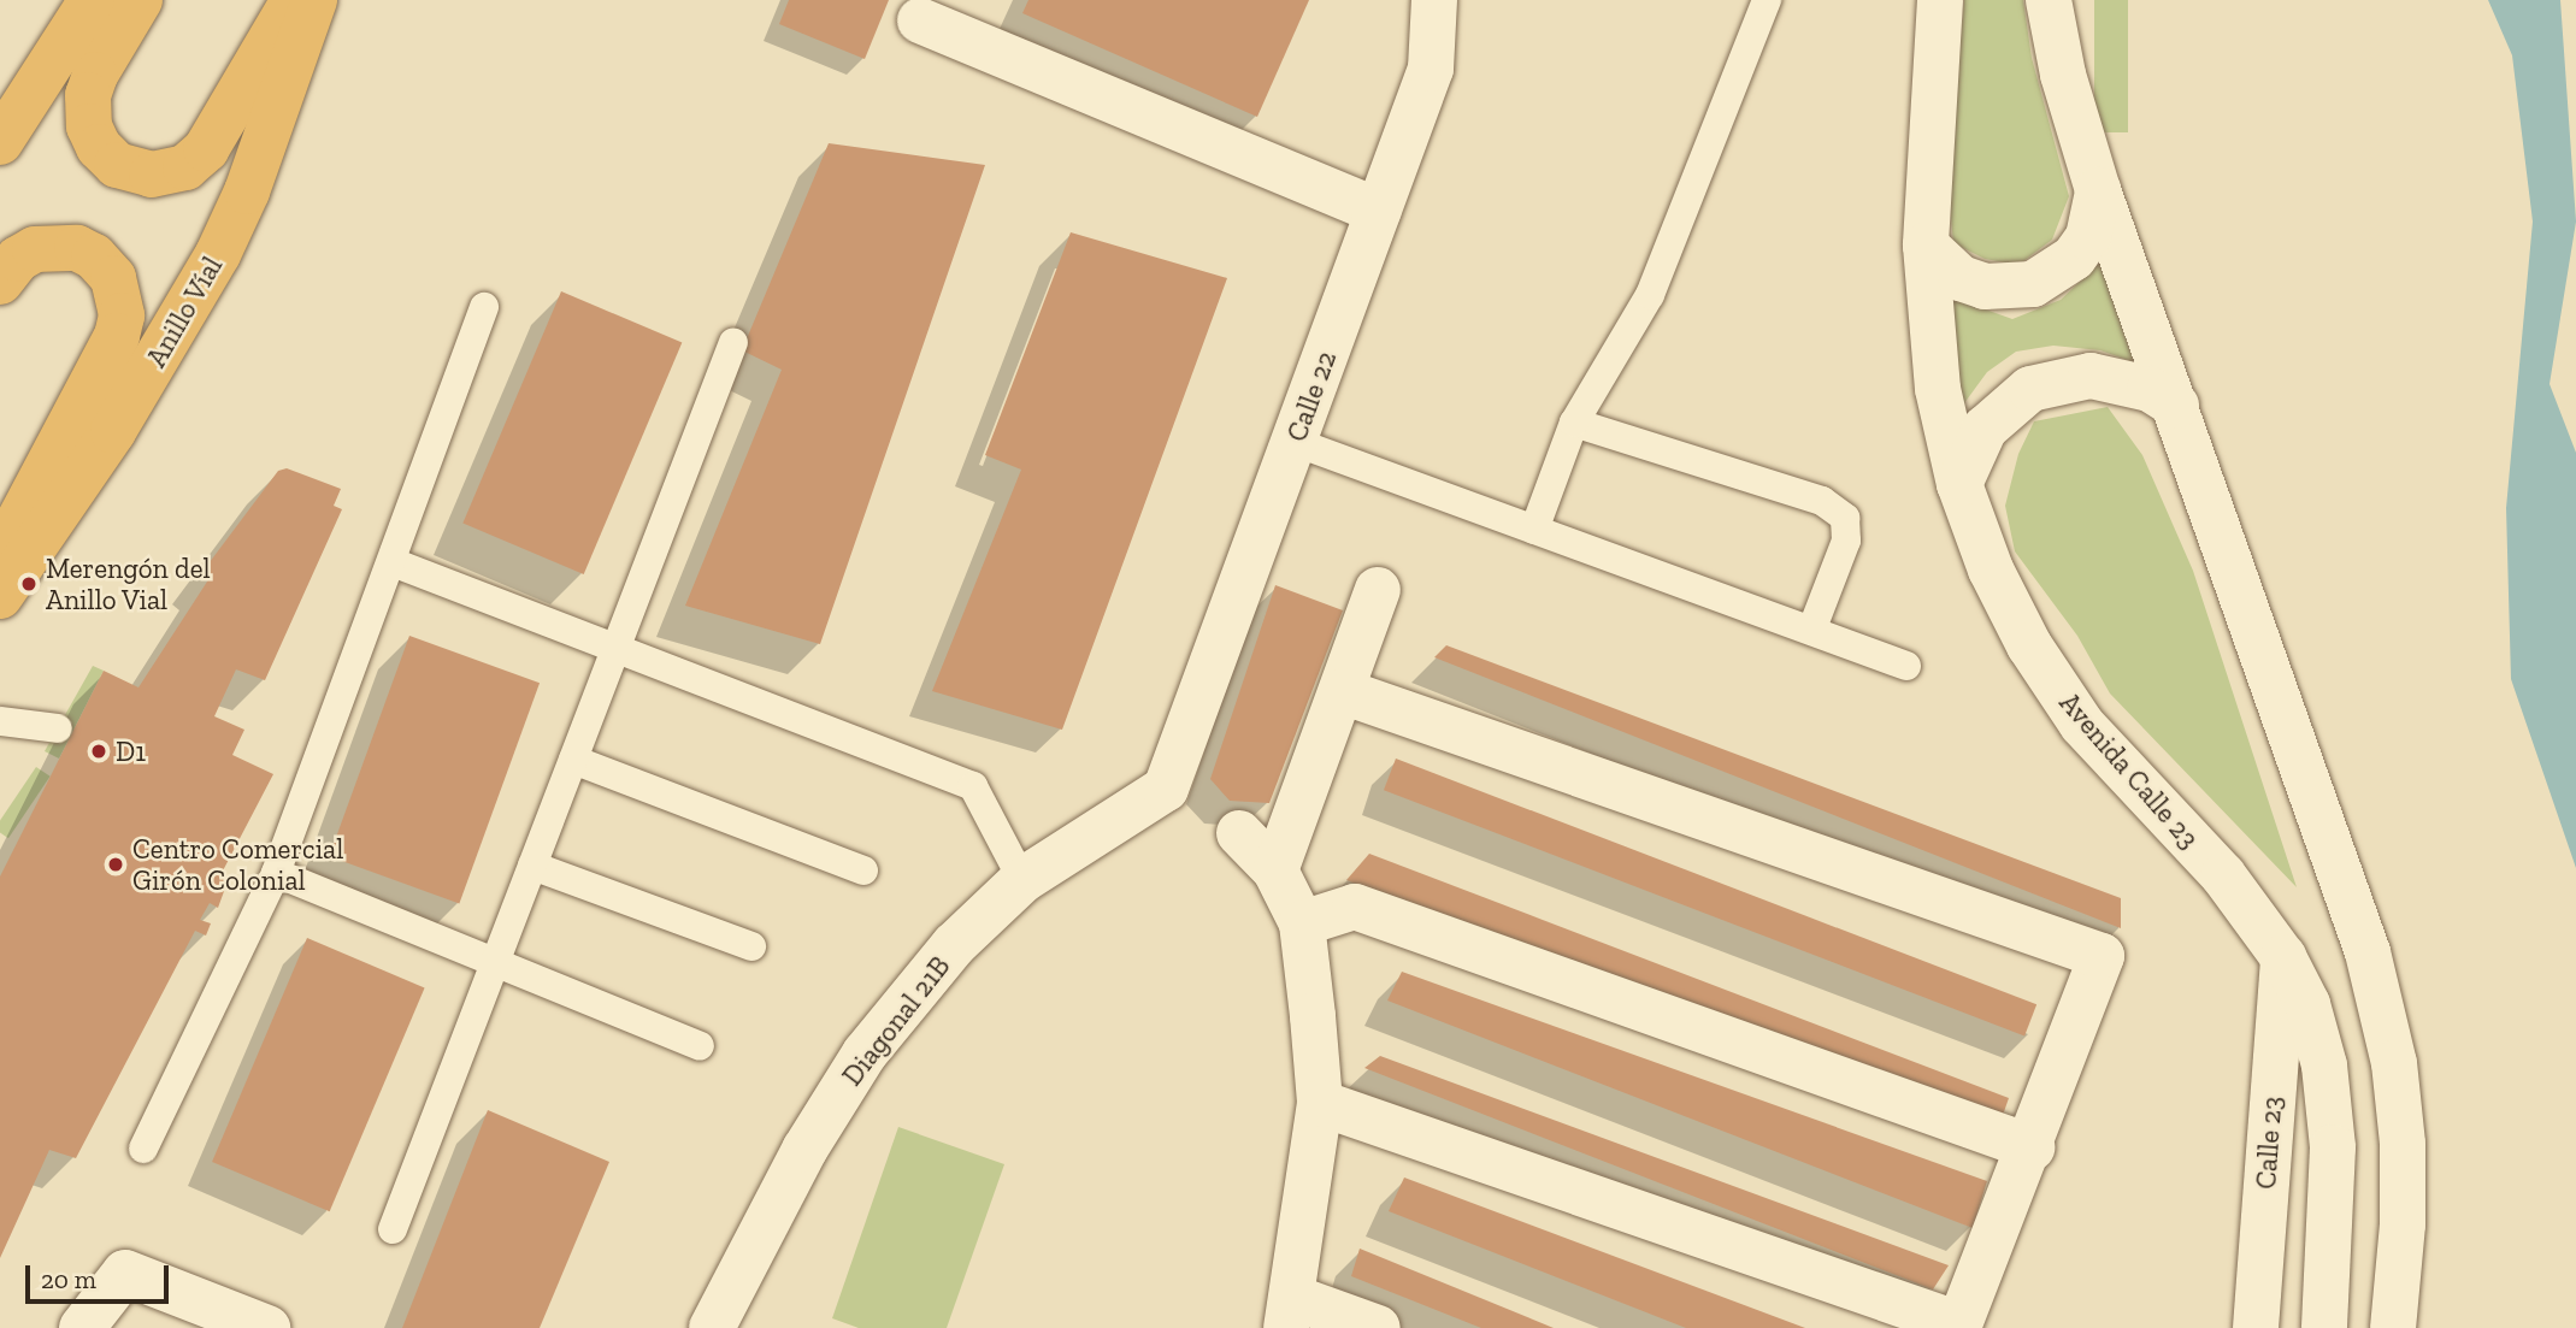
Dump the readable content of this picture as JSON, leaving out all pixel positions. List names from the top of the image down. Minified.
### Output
{"streets":{"highway":["Anillo Víal"],"street":["Calle 22","Avenida Calle 23","Diagonal 21B","Calle 23"]},"crossings":[["Calle 22","Diagonal 21B"],["Avenida Calle 23","Calle 23"]],"places":["Merengón del Anillo Vial","D1","Centro Comercial Girón Colonial"],"scale_bar":"20 m"}
